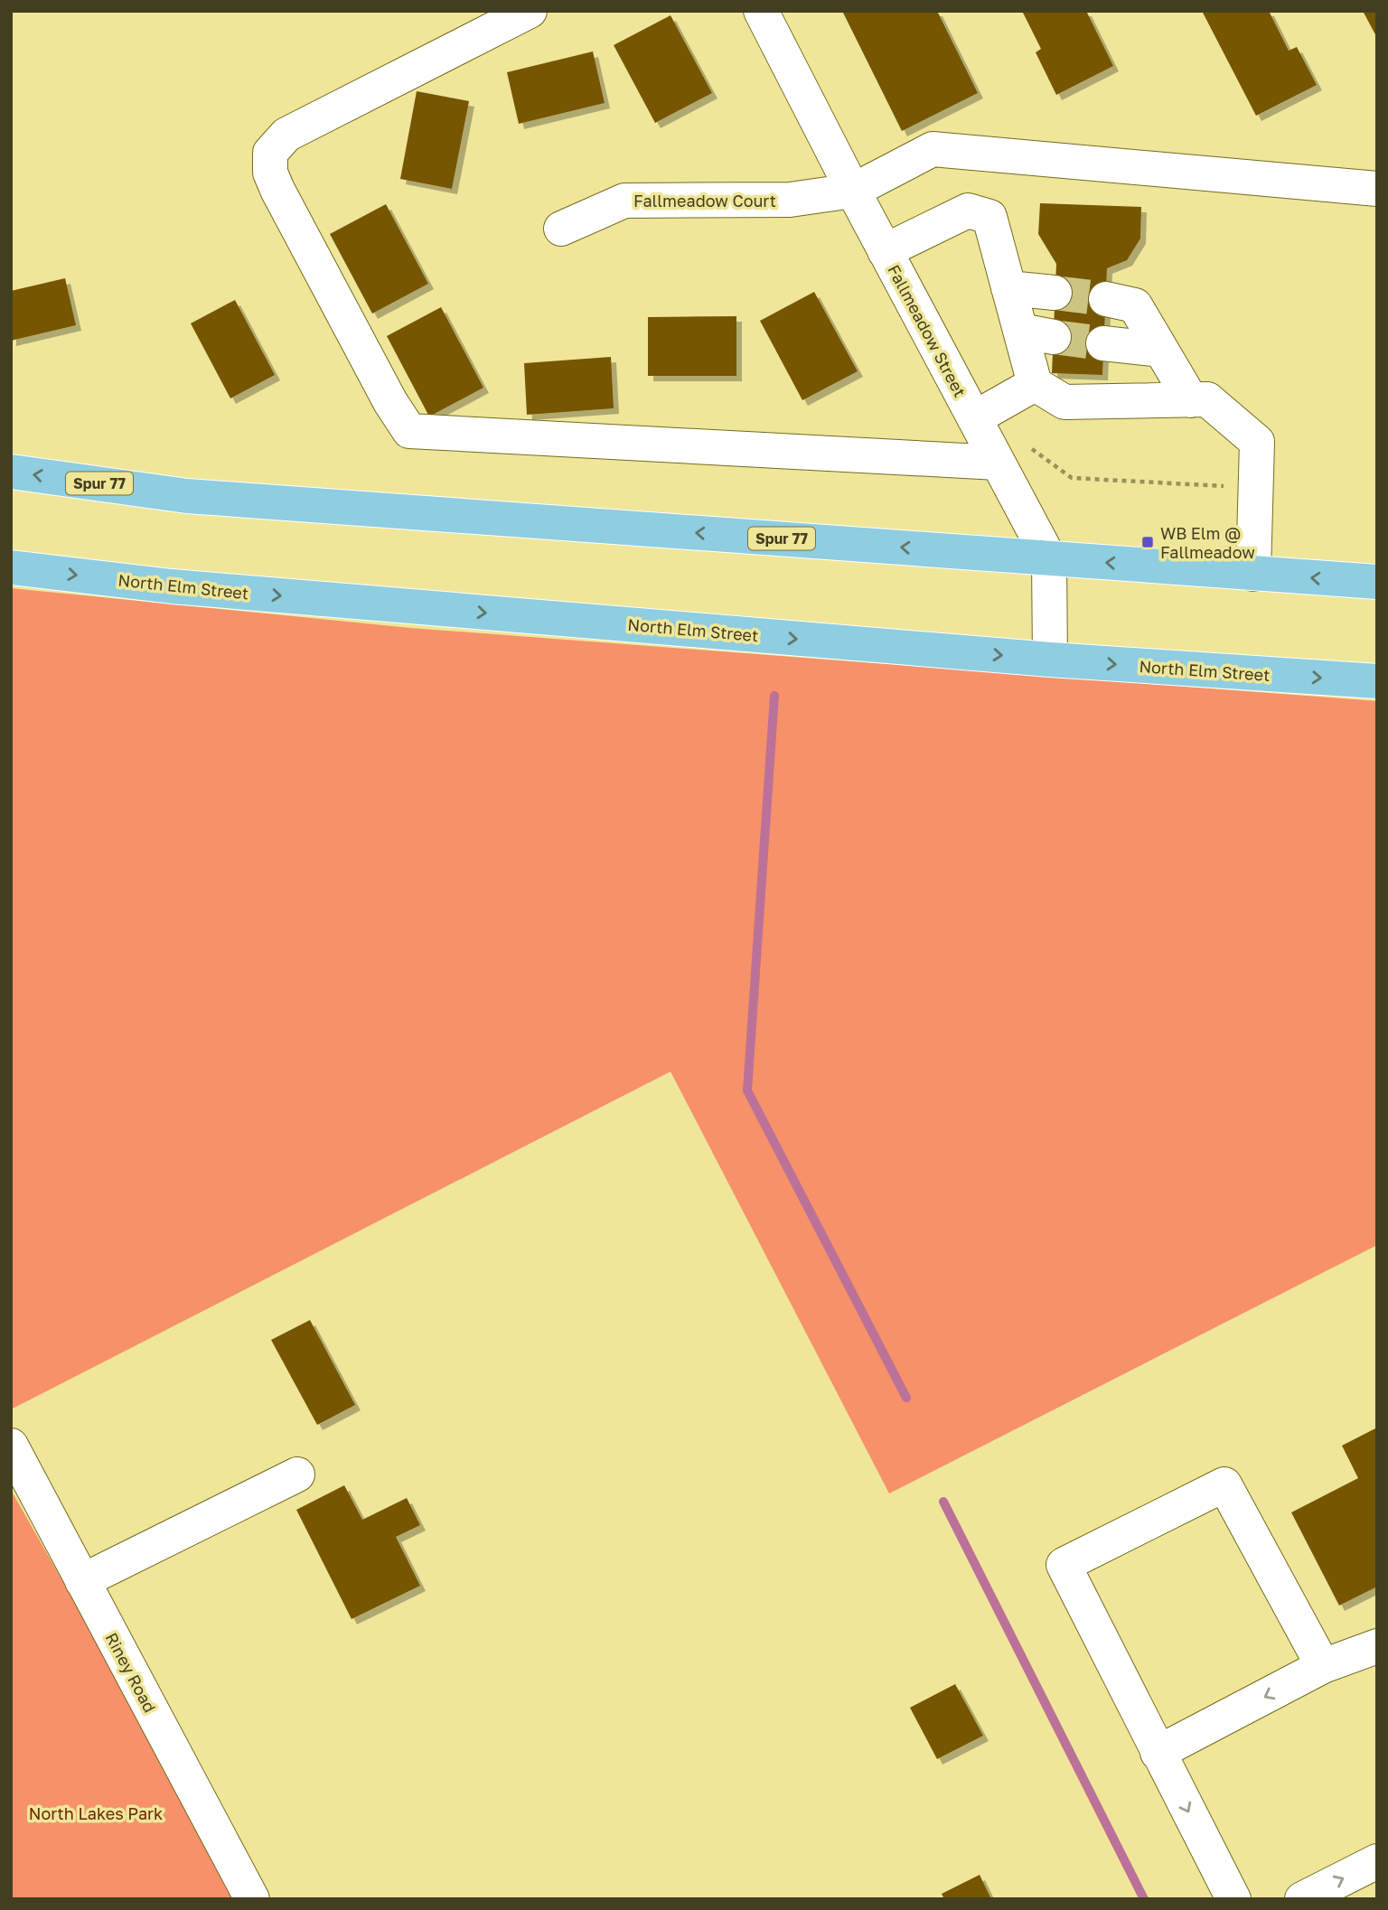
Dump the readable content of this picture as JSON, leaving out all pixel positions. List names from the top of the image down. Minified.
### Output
{"streets":{"main road":["Spur 77","North Elm Street"],"street":["Fallmeadow Court","Fallmeadow Street","Riney Road"]},"crossings":[["Fallmeadow Court","Fallmeadow Street"],["Fallmeadow Street","Spur 77"],["Fallmeadow Street","North Elm Street"]],"parks":["North Lakes Park"],"places":{"transit":["WB Elm @ Fallmeadow"]}}
